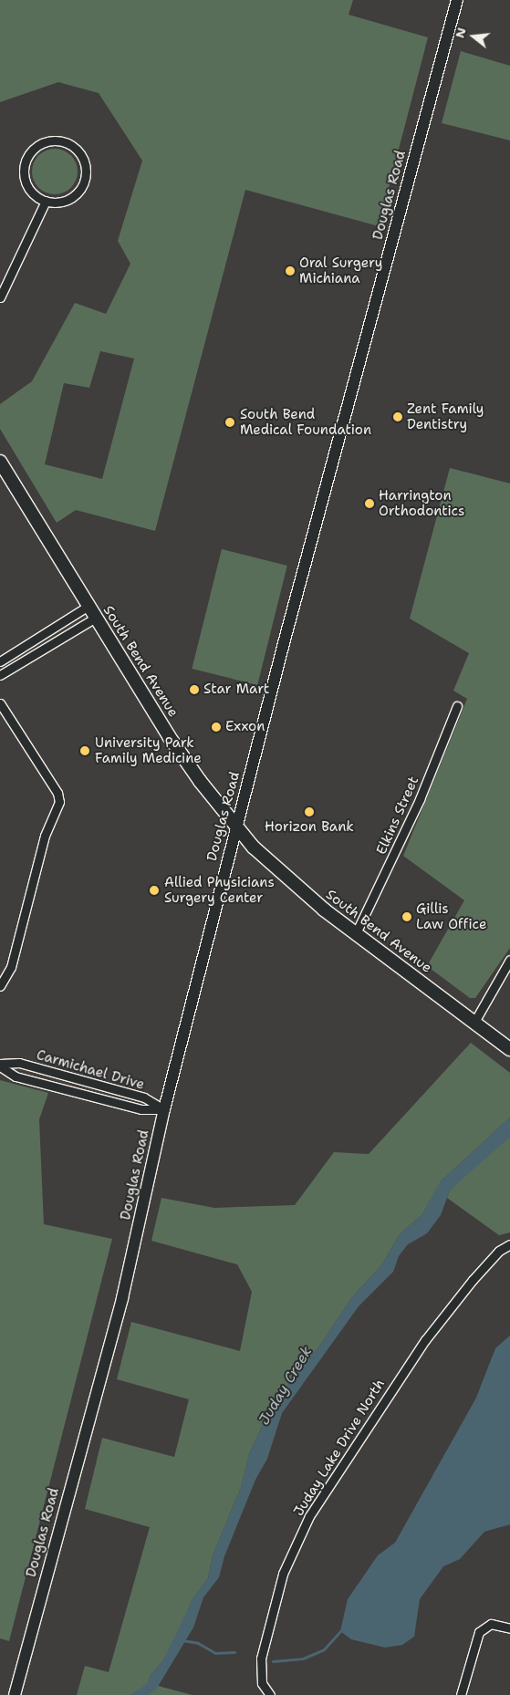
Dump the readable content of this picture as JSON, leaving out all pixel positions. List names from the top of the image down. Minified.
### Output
{"streets":{"main road":["South Bend Avenue"],"street":["Douglas Road","Elkins Street","Carmichael Drive","Juday Lake Drive North"]},"crossings":[["Douglas Road","South Bend Avenue"],["Douglas Road","Carmichael Drive"],["South Bend Avenue","Elkins Street"]],"water":["Juday Creek"],"places":["Oral Surgery Michiana","Zent Family Dentistry","South Bend Medical Foundation","Harrington Orthodontics","Star Mart","Exxon","University Park Family Medicine","Horizon Bank","Allied Physicians Surgery Center","Gillis Law Office"],"north":"left"}
